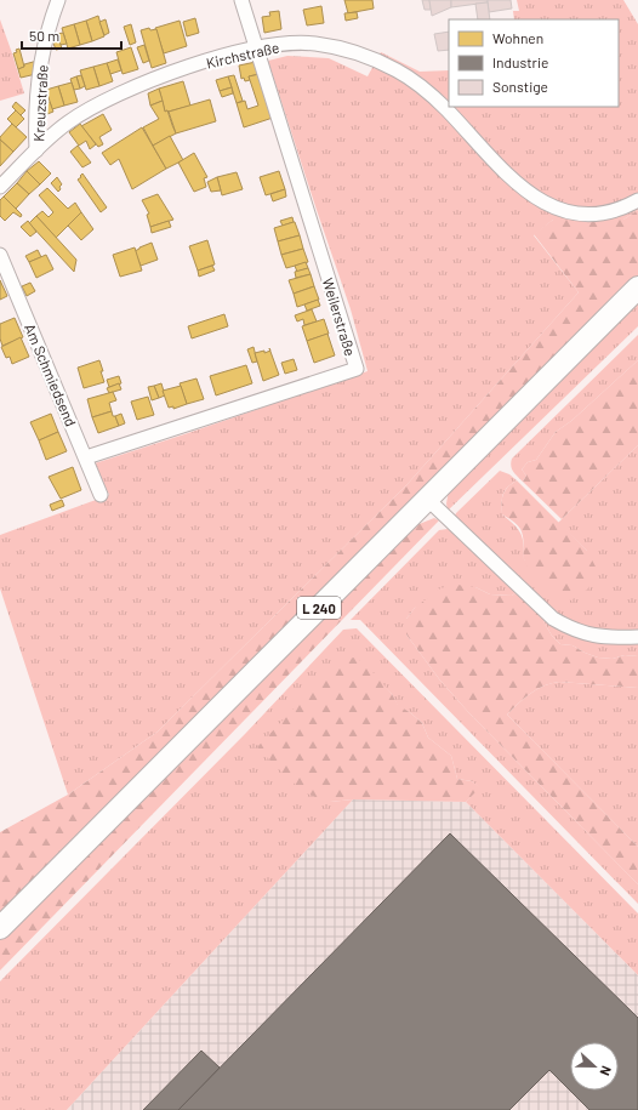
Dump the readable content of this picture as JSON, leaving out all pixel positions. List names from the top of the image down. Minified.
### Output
{"streets":{"main road":["L 240"],"street":["Kirchstraße","Kreuzstraße","Weilerstraße","Am Schmiedsend"]},"crossings":[["Kirchstraße","Kreuzstraße"],["Kirchstraße","Weilerstraße"],["Weilerstraße","Am Schmiedsend"]],"legend":["Wohnen","Industrie","Sonstige"],"scale_bar":"50 m","north":"right"}
